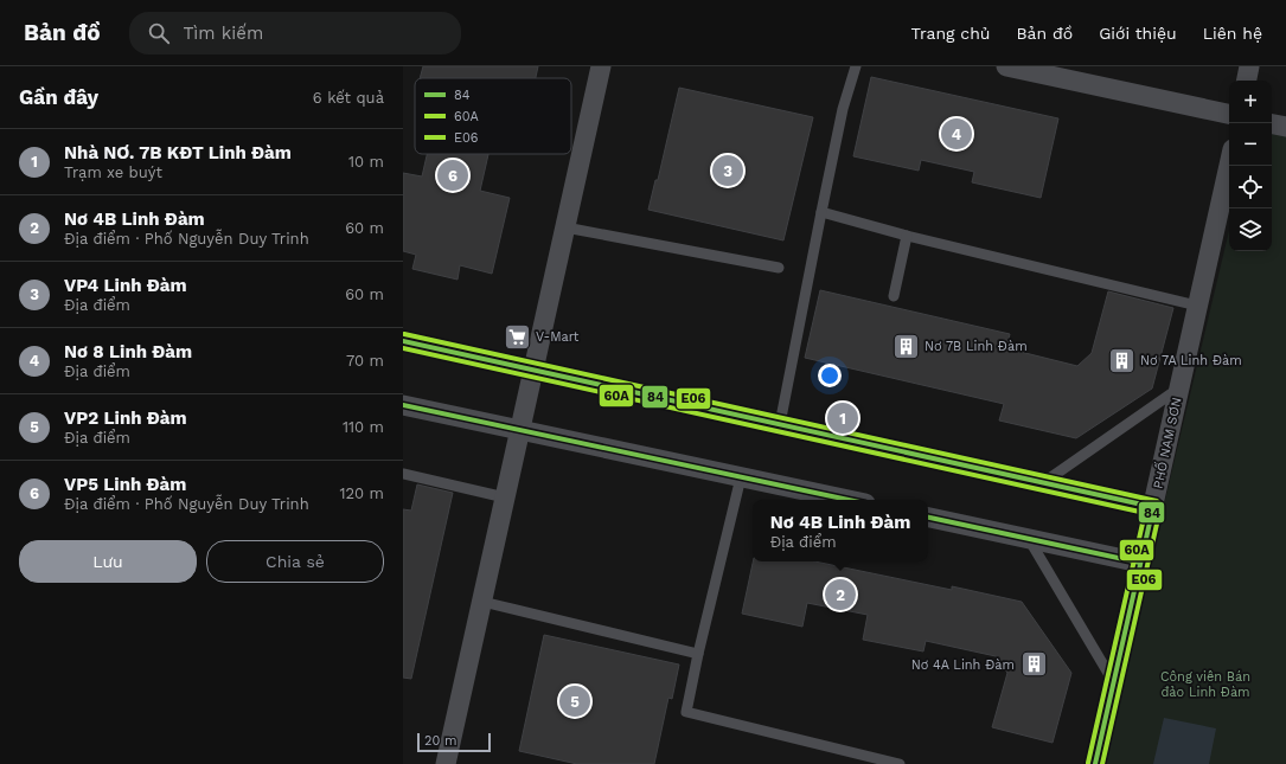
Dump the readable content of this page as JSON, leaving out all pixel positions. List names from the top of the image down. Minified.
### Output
{"streets":{"street":["PHỐ NAM SƠN"]},"parks":["Công viên Bán đảo Linh Đàm"],"places":{"supermarket":["V-Mart"],"building":["Nơ 7B Linh Đàm","Nơ 7A Linh Đàm","Nơ 4A Linh Đàm"]},"lines":["transit line E06","transit line 84","transit line 60A"],"legend":["84","60A","E06"],"scale_bar":"20 m","page":{"header":"Bản đồ","search":"Tìm kiếm","nav":["Trang chủ","Bản đồ","Giới thiệu","Liên hệ"],"heading":["Gần đây","6 kết quả"],"map_buttons":["+","−"],"pins":["4","3","6","1","2","5"],"list":[{"mark":"1","name":"Nhà NƠ. 7B KĐT Linh Đàm","note":"Trạm xe buýt","value":"10 m"},{"mark":"2","name":"Nơ 4B Linh Đàm","note":"Địa điểm · Phố Nguyễn Duy Trinh","value":"60 m"},{"mark":"3","name":"VP4 Linh Đàm","note":"Địa điểm","value":"60 m"},{"mark":"4","name":"Nơ 8 Linh Đàm","note":"Địa điểm","value":"70 m"},{"mark":"5","name":"VP2 Linh Đàm","note":"Địa điểm","value":"110 m"},{"mark":"6","name":"VP5 Linh Đàm","note":"Địa điểm · Phố Nguyễn Duy Trinh","value":"120 m"}],"popup":["Nơ 4B Linh Đàm","Địa điểm"],"buttons":["Lưu","Chia sẻ"],"scale":"20 m"}}
